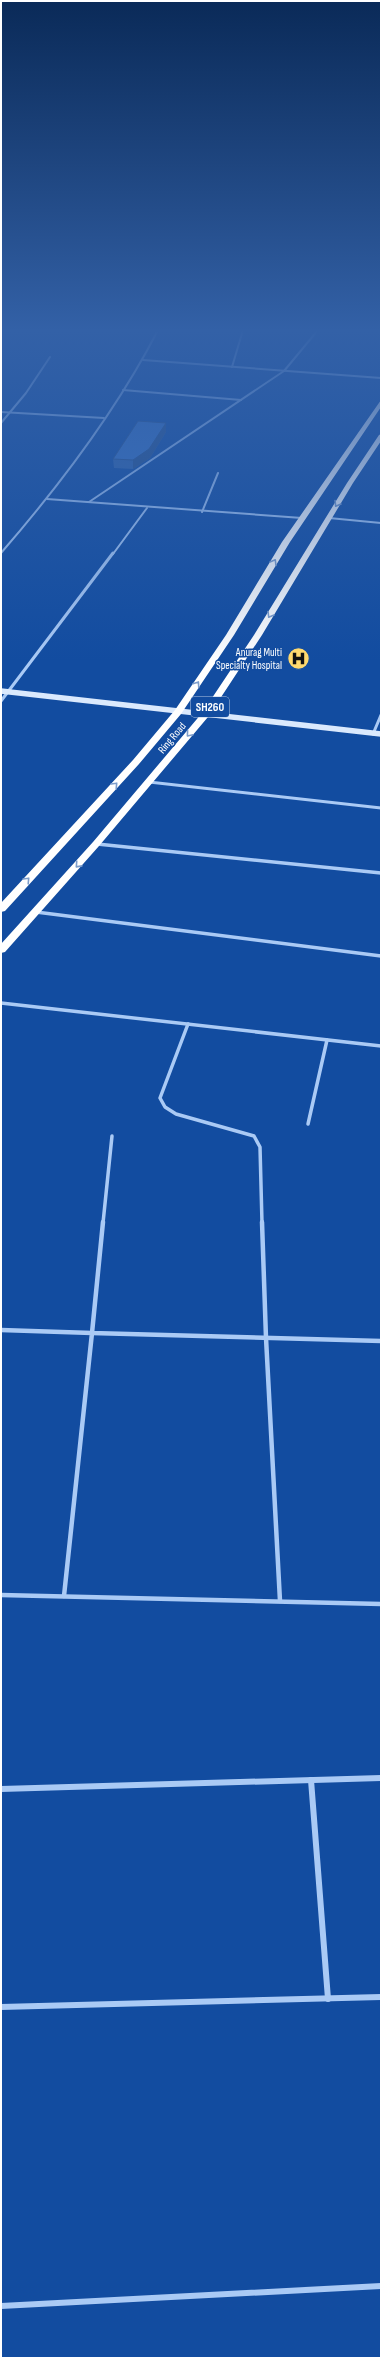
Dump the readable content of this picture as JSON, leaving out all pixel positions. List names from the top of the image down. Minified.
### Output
{"streets":{"highway":["SH260","Ring Road"]},"places":{"hospital":["Anurag Multi Specialty Hospital"]}}
